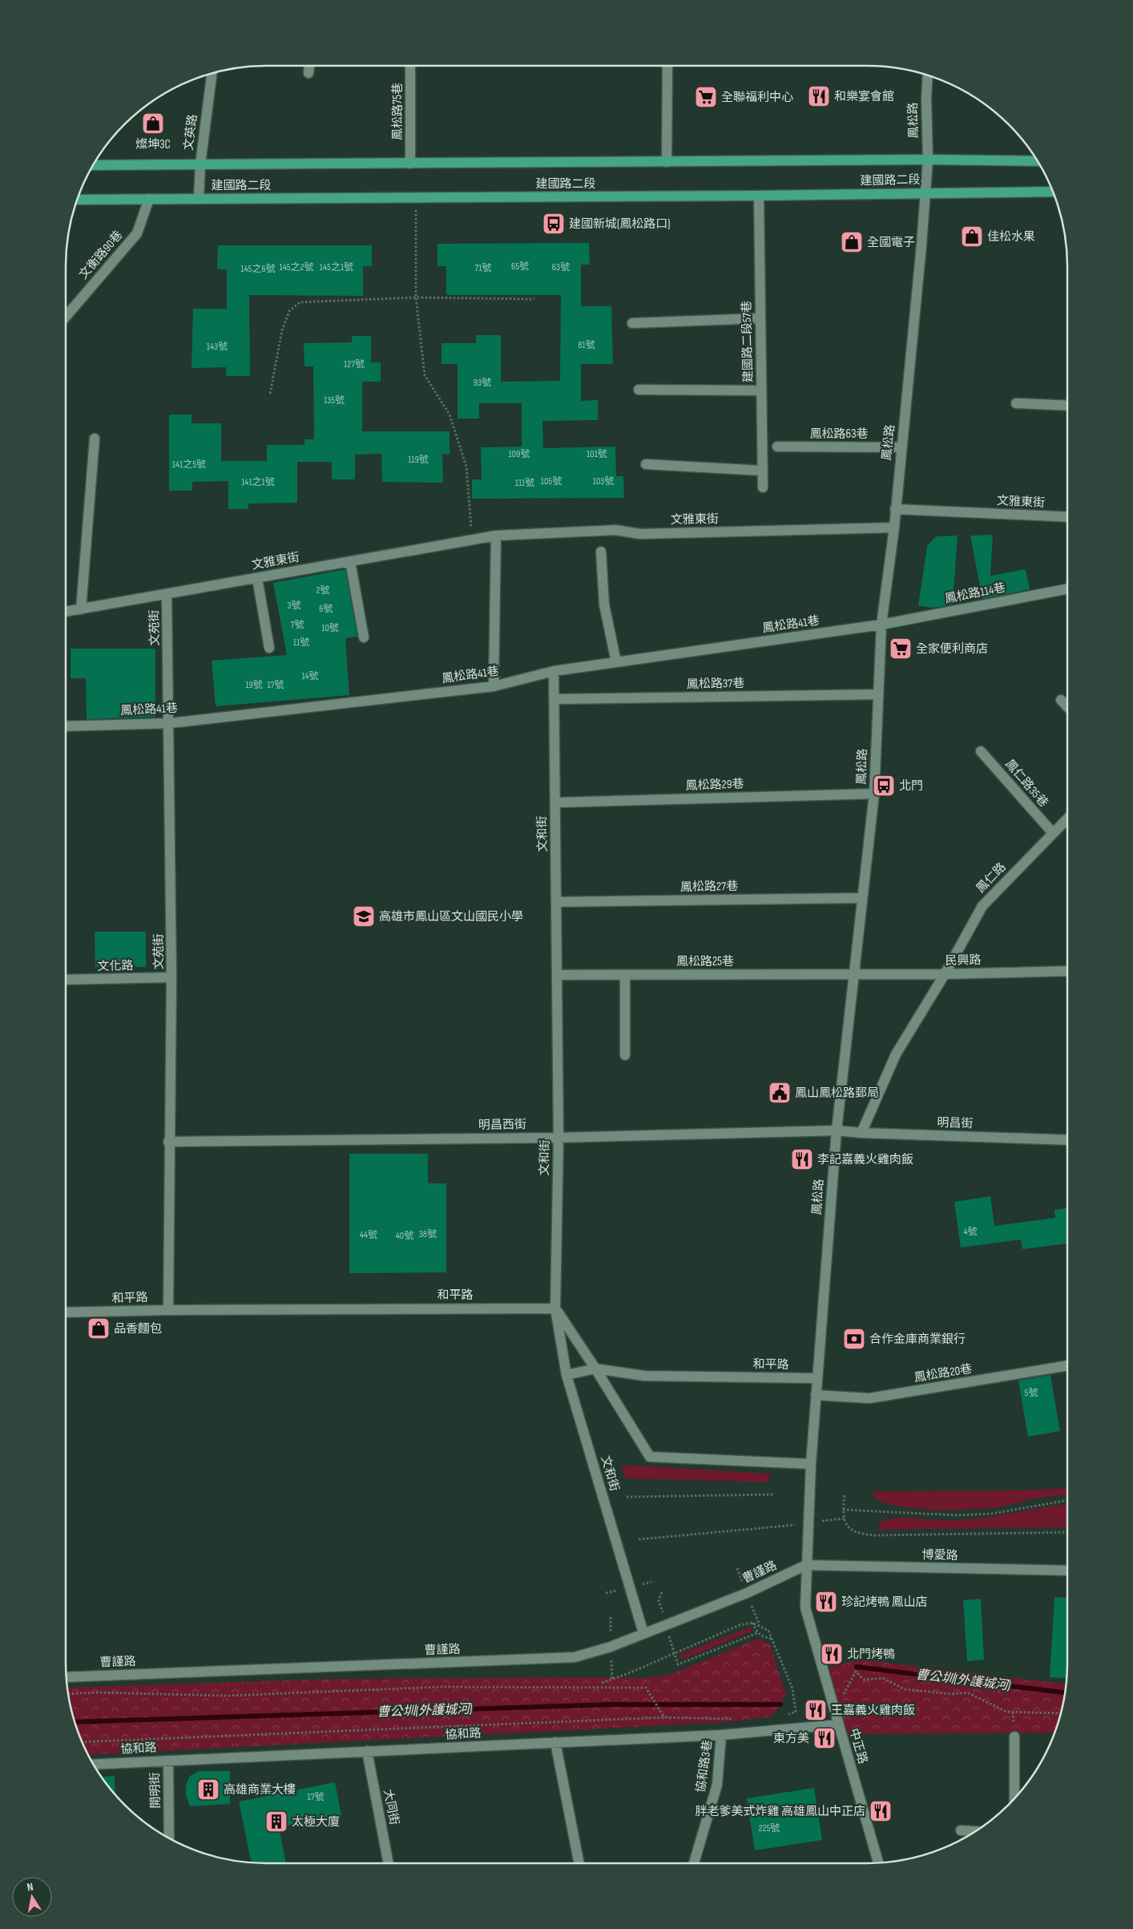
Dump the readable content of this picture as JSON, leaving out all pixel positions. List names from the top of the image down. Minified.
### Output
{"streets":{"main road":["建國路二段"],"street":["鳳松路75巷","鳳松路","文英路","文衡路90巷","建國路二段57巷","鳳松路63巷","文雅東街","鳳松路114巷","鳳松路41巷","文苑街","鳳松路37巷","鳳仁路35巷","鳳松路29巷","文和街","鳳仁路","鳳松路27巷","民興路","鳳松路25巷","文化路","明昌街","明昌西街","和平路","鳳松路20巷","博愛路","曹謹路","協和路","中正路","協和路3巷","開明街","大同街"]},"crossings":[["鳳松路75巷","建國路二段"],["鳳松路","建國路二段"],["鳳松路","鳳松路63巷"],["鳳松路","文雅東街"],["鳳松路","鳳松路114巷"],["鳳松路","鳳松路41巷"],["鳳松路","鳳松路37巷"],["鳳松路","鳳松路29巷"],["鳳松路","鳳松路27巷"],["鳳松路","民興路"],["鳳松路","鳳松路25巷"],["鳳松路","明昌街"],["鳳松路","明昌西街"],["鳳松路","和平路"],["鳳松路","鳳松路20巷"],["鳳松路","中正路"],["文英路","建國路二段"],["建國路二段","文衡路90巷"],["建國路二段","建國路二段57巷"],["文雅東街","文苑街"],["鳳松路114巷","鳳松路41巷"],["鳳松路41巷","文苑街"],["鳳松路41巷","文和街"],["文苑街","文化路"],["文苑街","明昌西街"],["文苑街","和平路"],["鳳松路37巷","文和街"],["鳳仁路35巷","鳳仁路"],["鳳松路29巷","文和街"],["文和街","鳳松路27巷"],["文和街","鳳松路25巷"],["文和街","明昌西街"],["文和街","和平路"],["文和街","曹謹路"],["鳳仁路","民興路"],["鳳仁路","明昌街"],["民興路","鳳松路25巷"],["明昌街","明昌西街"],["博愛路","曹謹路"],["博愛路","中正路"],["曹謹路","中正路"],["協和路","中正路"],["協和路","協和路3巷"],["協和路","開明街"],["協和路","大同街"]],"water":["曹公圳(外護城河)"],"places":{"restaurant":["和樂宴會館","李記嘉義火雞肉飯","珍記烤鴨 鳳山店","北門烤鴨","王嘉義火雞肉飯","東方美","胖老爹美式炸雞 高雄鳳山中正店"],"supermarket":["全聯福利中心","全家便利商店"],"shop":["燦坤3C","佳松水果","全國電子","品香麵包"],"bus stop":["建國新城(鳳松路口)","北門"],"school or university":["高雄市鳳山區文山國民小學"],"public building":["鳳山鳳松路郵局"],"bank":["合作金庫商業銀行"],"building":["高雄商業大樓","太極大廈"]},"house_numbers":["65號","145之2號","145之1號","63號","71號","145之6號","81號","143號","127號","93號","135號","109號","101號","119號","141之5號","105號","103號","141之1號","111號","2號","3號","6號","7號","10號","11號","14號","19號","17號","4號","38號","44號","40號","5號","17號","225號"],"north":"top"}
